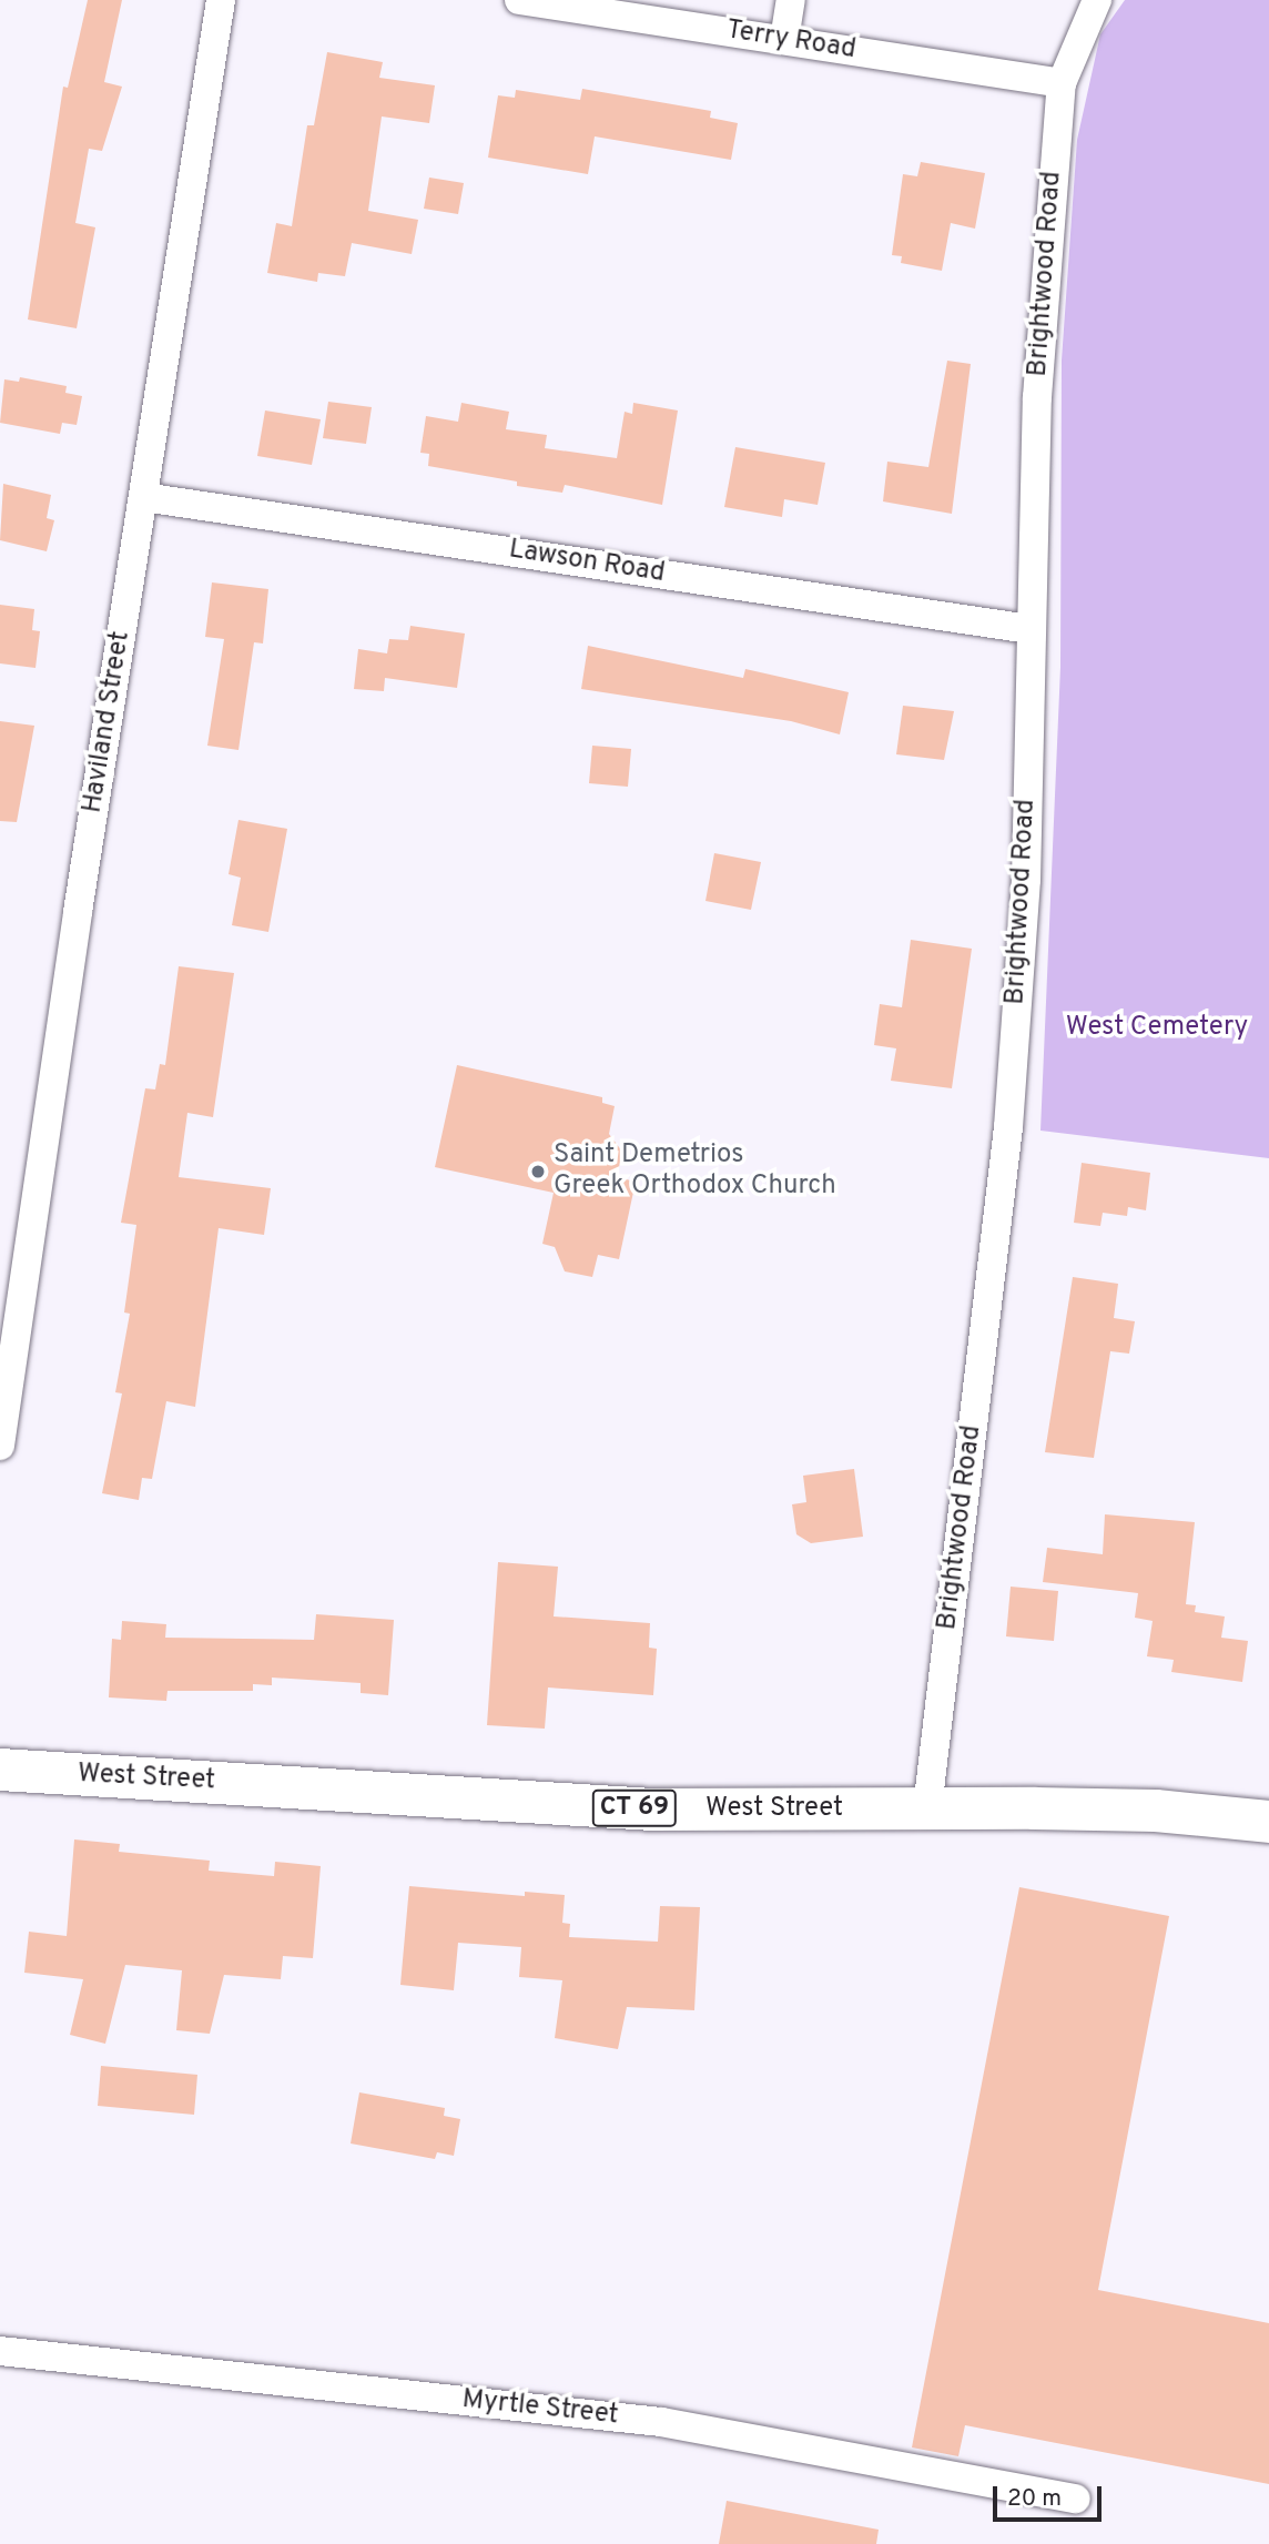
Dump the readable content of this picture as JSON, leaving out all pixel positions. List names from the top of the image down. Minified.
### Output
{"streets":{"main road":["West Street","CT 69"],"street":["Terry Road","Brightwood Road","Lawson Road","Haviland Street","Myrtle Street"]},"crossings":[["Terry Road","Brightwood Road"],["Brightwood Road","Lawson Road"],["Brightwood Road","West Street"],["Lawson Road","Haviland Street"]],"parks":["West Cemetery"],"places":["Saint Demetrios Greek Orthodox Church"],"scale_bar":"20 m"}
